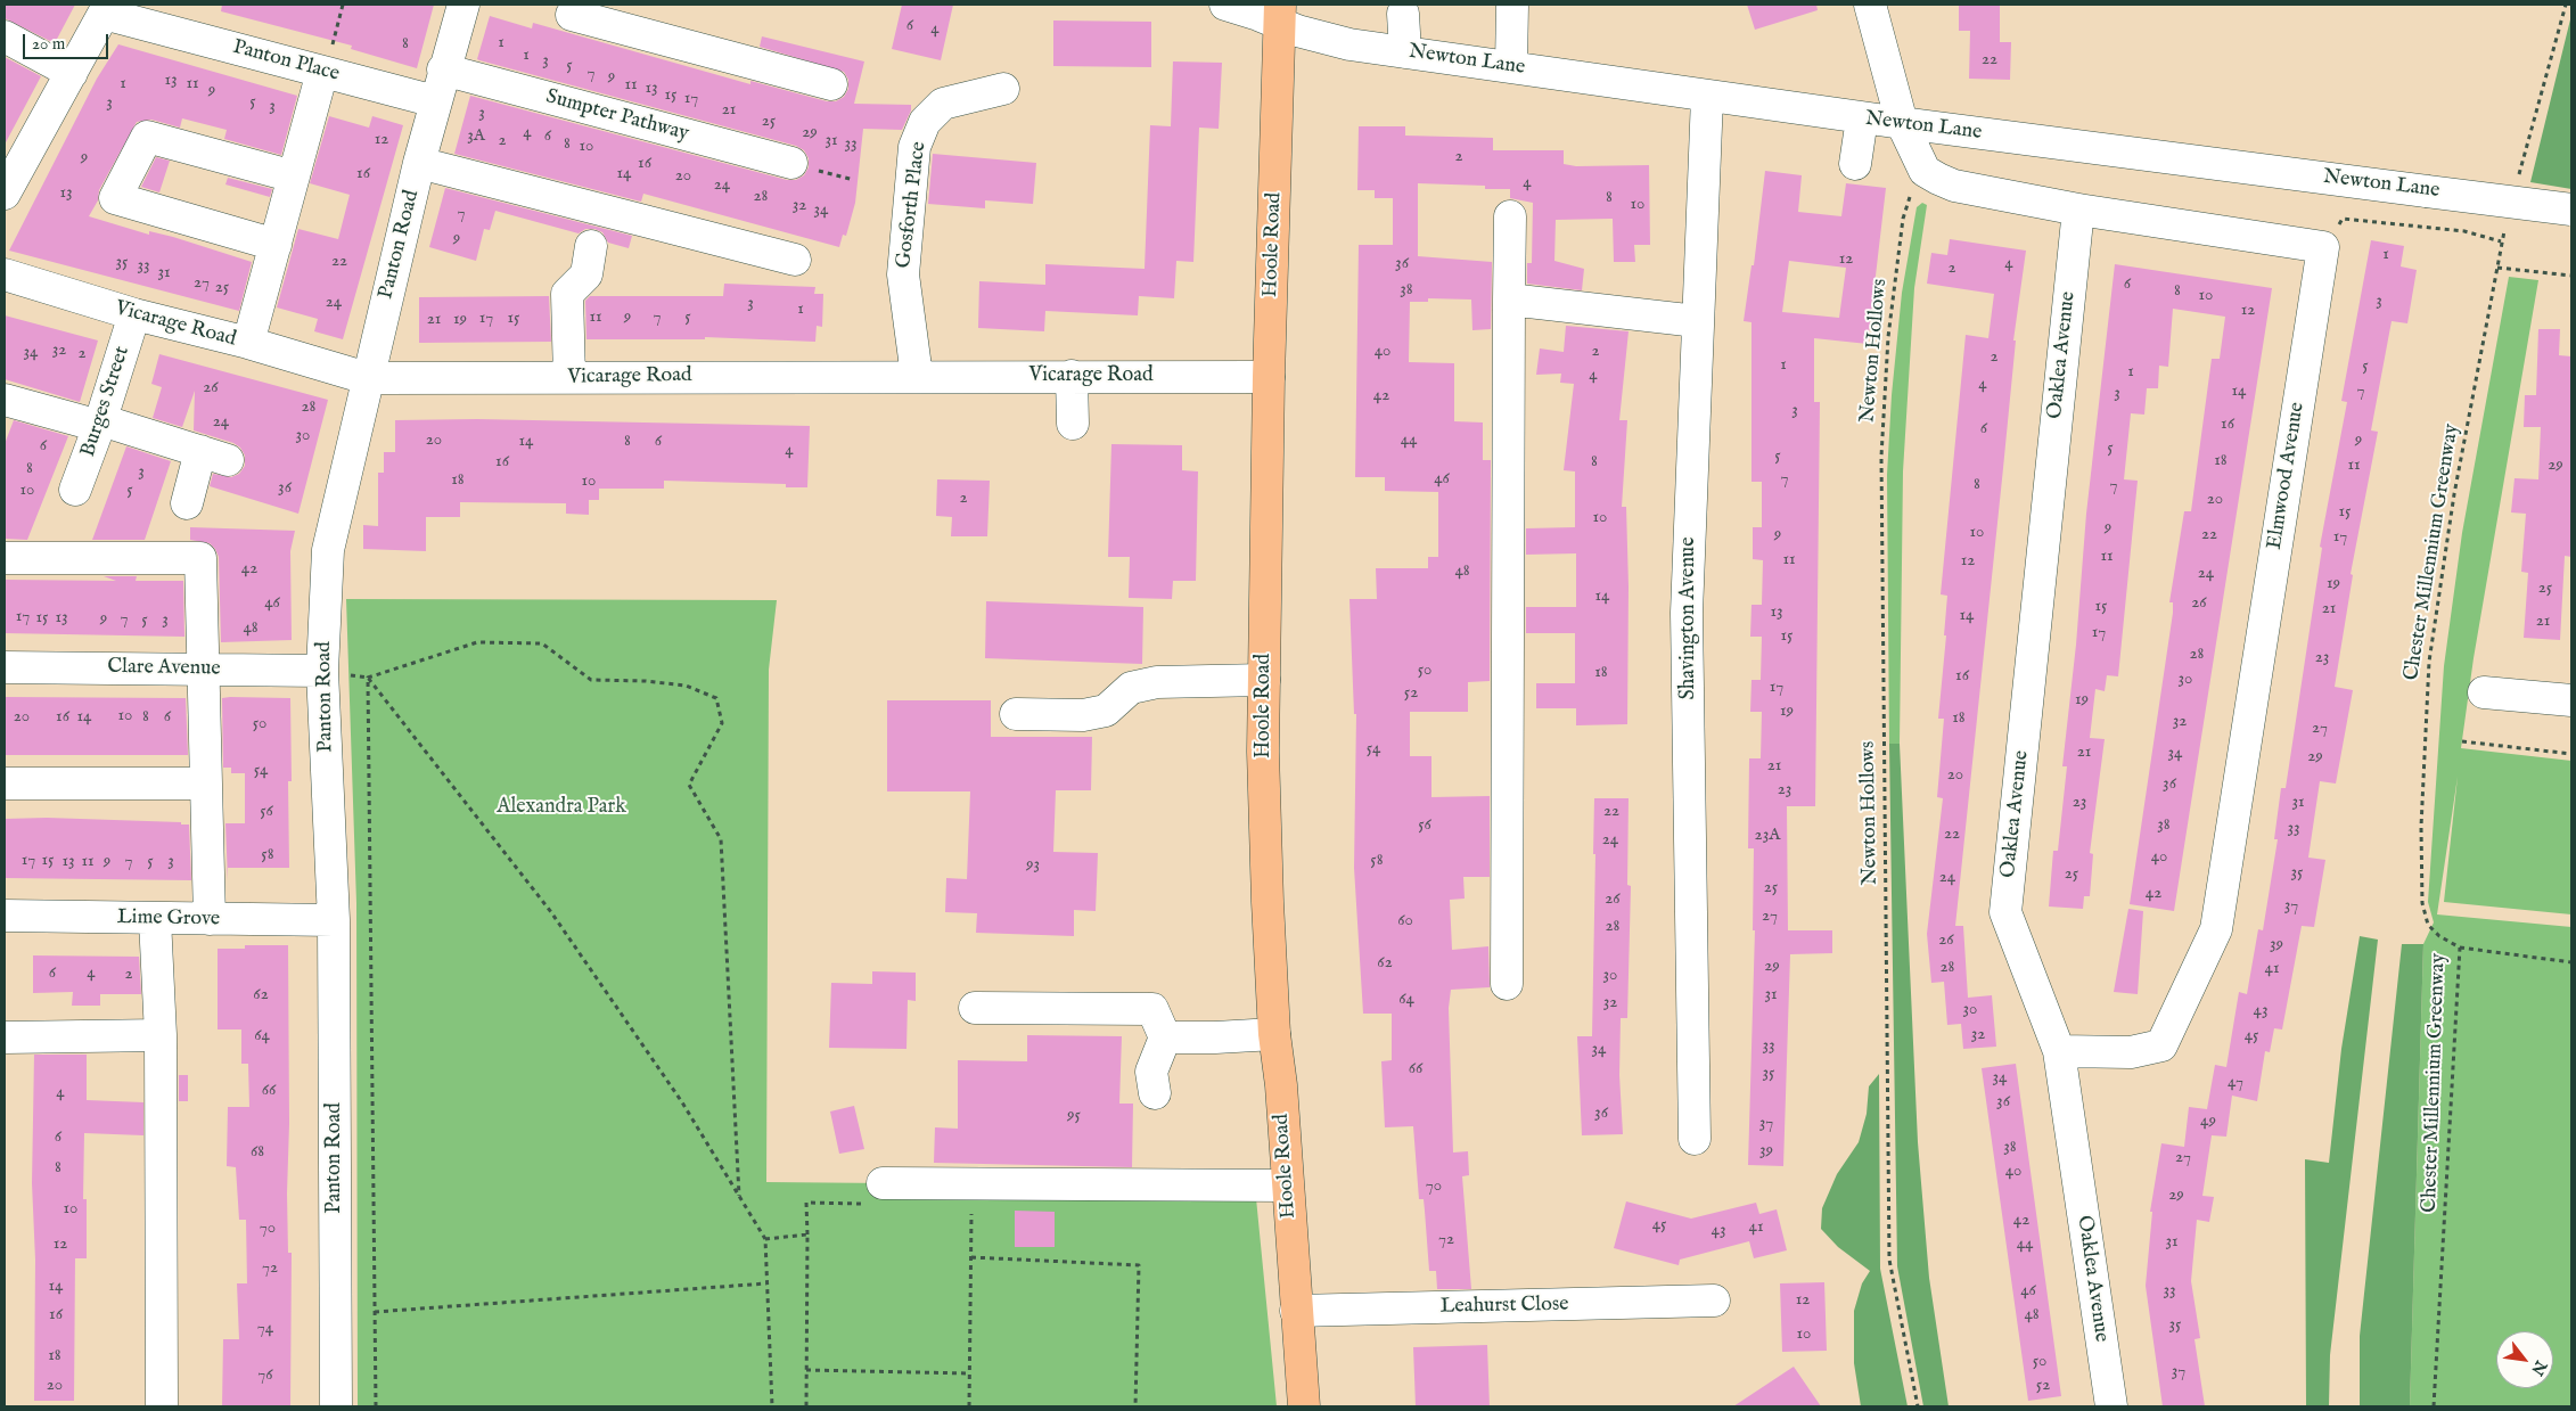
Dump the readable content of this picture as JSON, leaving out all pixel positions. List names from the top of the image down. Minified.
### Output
{"streets":{"highway":["Hoole Road"],"street":["Newton Lane","Panton Place","Sumpter Pathway","Gosforth Place","Panton Road","Vicarage Road","Oaklea Avenue","Burges Street","Elmwood Avenue","Shavington Avenue","Clare Avenue","Lime Grove","Leahurst Close"],"path":["Newton Hollows","Chester Millennium Greenway"]},"crossings":[["Newton Lane","Hoole Road"],["Newton Lane","Shavington Avenue"],["Panton Place","Panton Road"],["Sumpter Pathway","Panton Road"],["Gosforth Place","Vicarage Road"],["Panton Road","Vicarage Road"],["Panton Road","Clare Avenue"],["Panton Road","Lime Grove"],["Hoole Road","Vicarage Road"],["Hoole Road","Leahurst Close"],["Vicarage Road","Burges Street"],["Oaklea Avenue","Elmwood Avenue"]],"parks":["Alexandra Park"],"house_numbers":["6","4","1","8","1","22","3","5","7","9","13","1","11","11","13","9","15","17","5","3","3","21","3","25","4","29","3A","6","12","2","31","8","33","10","2","9","16","16","14","20","4","24","13","28","8","10","32","34","7","9","1","12","22","35","36","4","33","2","31","27","6","25","38","8","10","3","24","3","1","12","11","9","7","5","17","15","21","19","32","40","2","34","2","2","1","5","1","4","4","26","14","7","3","42","28","3","24","16","6","30","20","44","9","14","8","6","6","5","4","5","18","16","8","11","29","8","3","46","7","18","10","8","7","36","10","5","2","20","15","10","9","10","9","22","17","11","11","12","42","48","24","19","25","14","46","26","15","21","13","14","17","15","13","9","7","5","3","21","48","17","15","28","23","50","18","16","30","17","52","19","19","10","20","16","14","8","6","18","32","50","27","54","21","34","29","21","54","20","36","23","23","31","56","22","56","38","33","22","23A","24","58","40","17","15","58","13","11","9","7","5","3","93","35","25","24","25","42","26","37","27","60","28","26","39","62","29","28","41","6","4","2","30","62","31","64","32","30","43","32","64","45","33","34","66","35","34","47","66","4","36","36","95","49","37","6","38","39","68","27","8","40","70","29","10","42","45","41","70","43","72","31","12","44","72","14","46","33","12","16","48","35","74","10","18","50","37","76","20","52"],"scale_bar":"20 m","north":"bottom right"}
